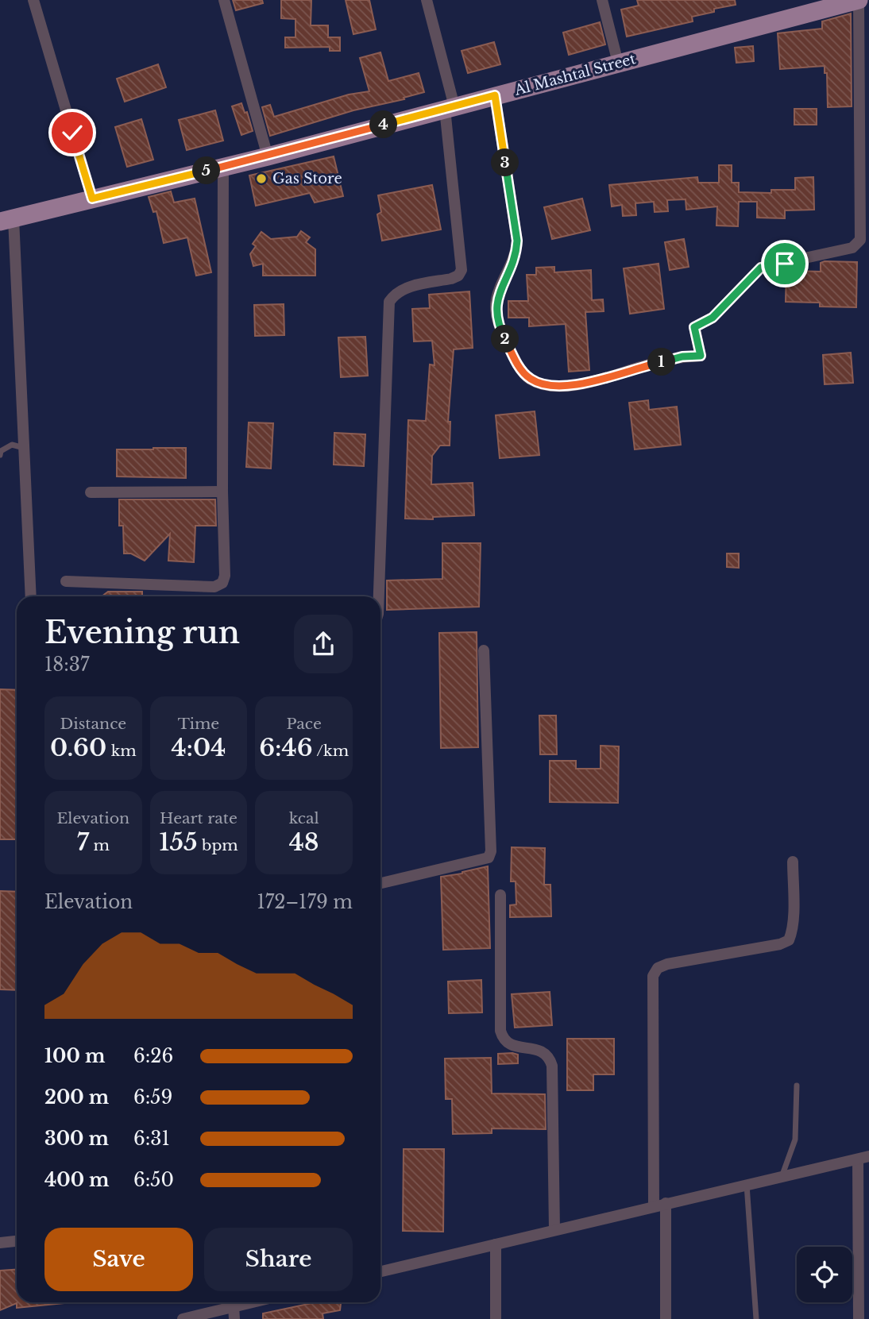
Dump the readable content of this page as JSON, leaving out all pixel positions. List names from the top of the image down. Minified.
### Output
{"streets":{"main road":["Al Mashtal Street"]},"places":["Gas Store"],"page":{"pins":["4","3","5","2","1"],"heading":["Evening run","18:37"],"stats":[["Distance","0.60 km"],["Time","4:04"],["Pace","6:46 /km"],["Elevation","7 m"],["Heart rate","155 bpm"],["kcal","48"]],"chart":["Elevation","172–179 m"],"list":[{"name":"100 m","note":"6:26"},{"name":"200 m","note":"6:59"},{"name":"300 m","note":"6:31"},{"name":"400 m","note":"6:50"}],"buttons":["Save","Share"]}}
